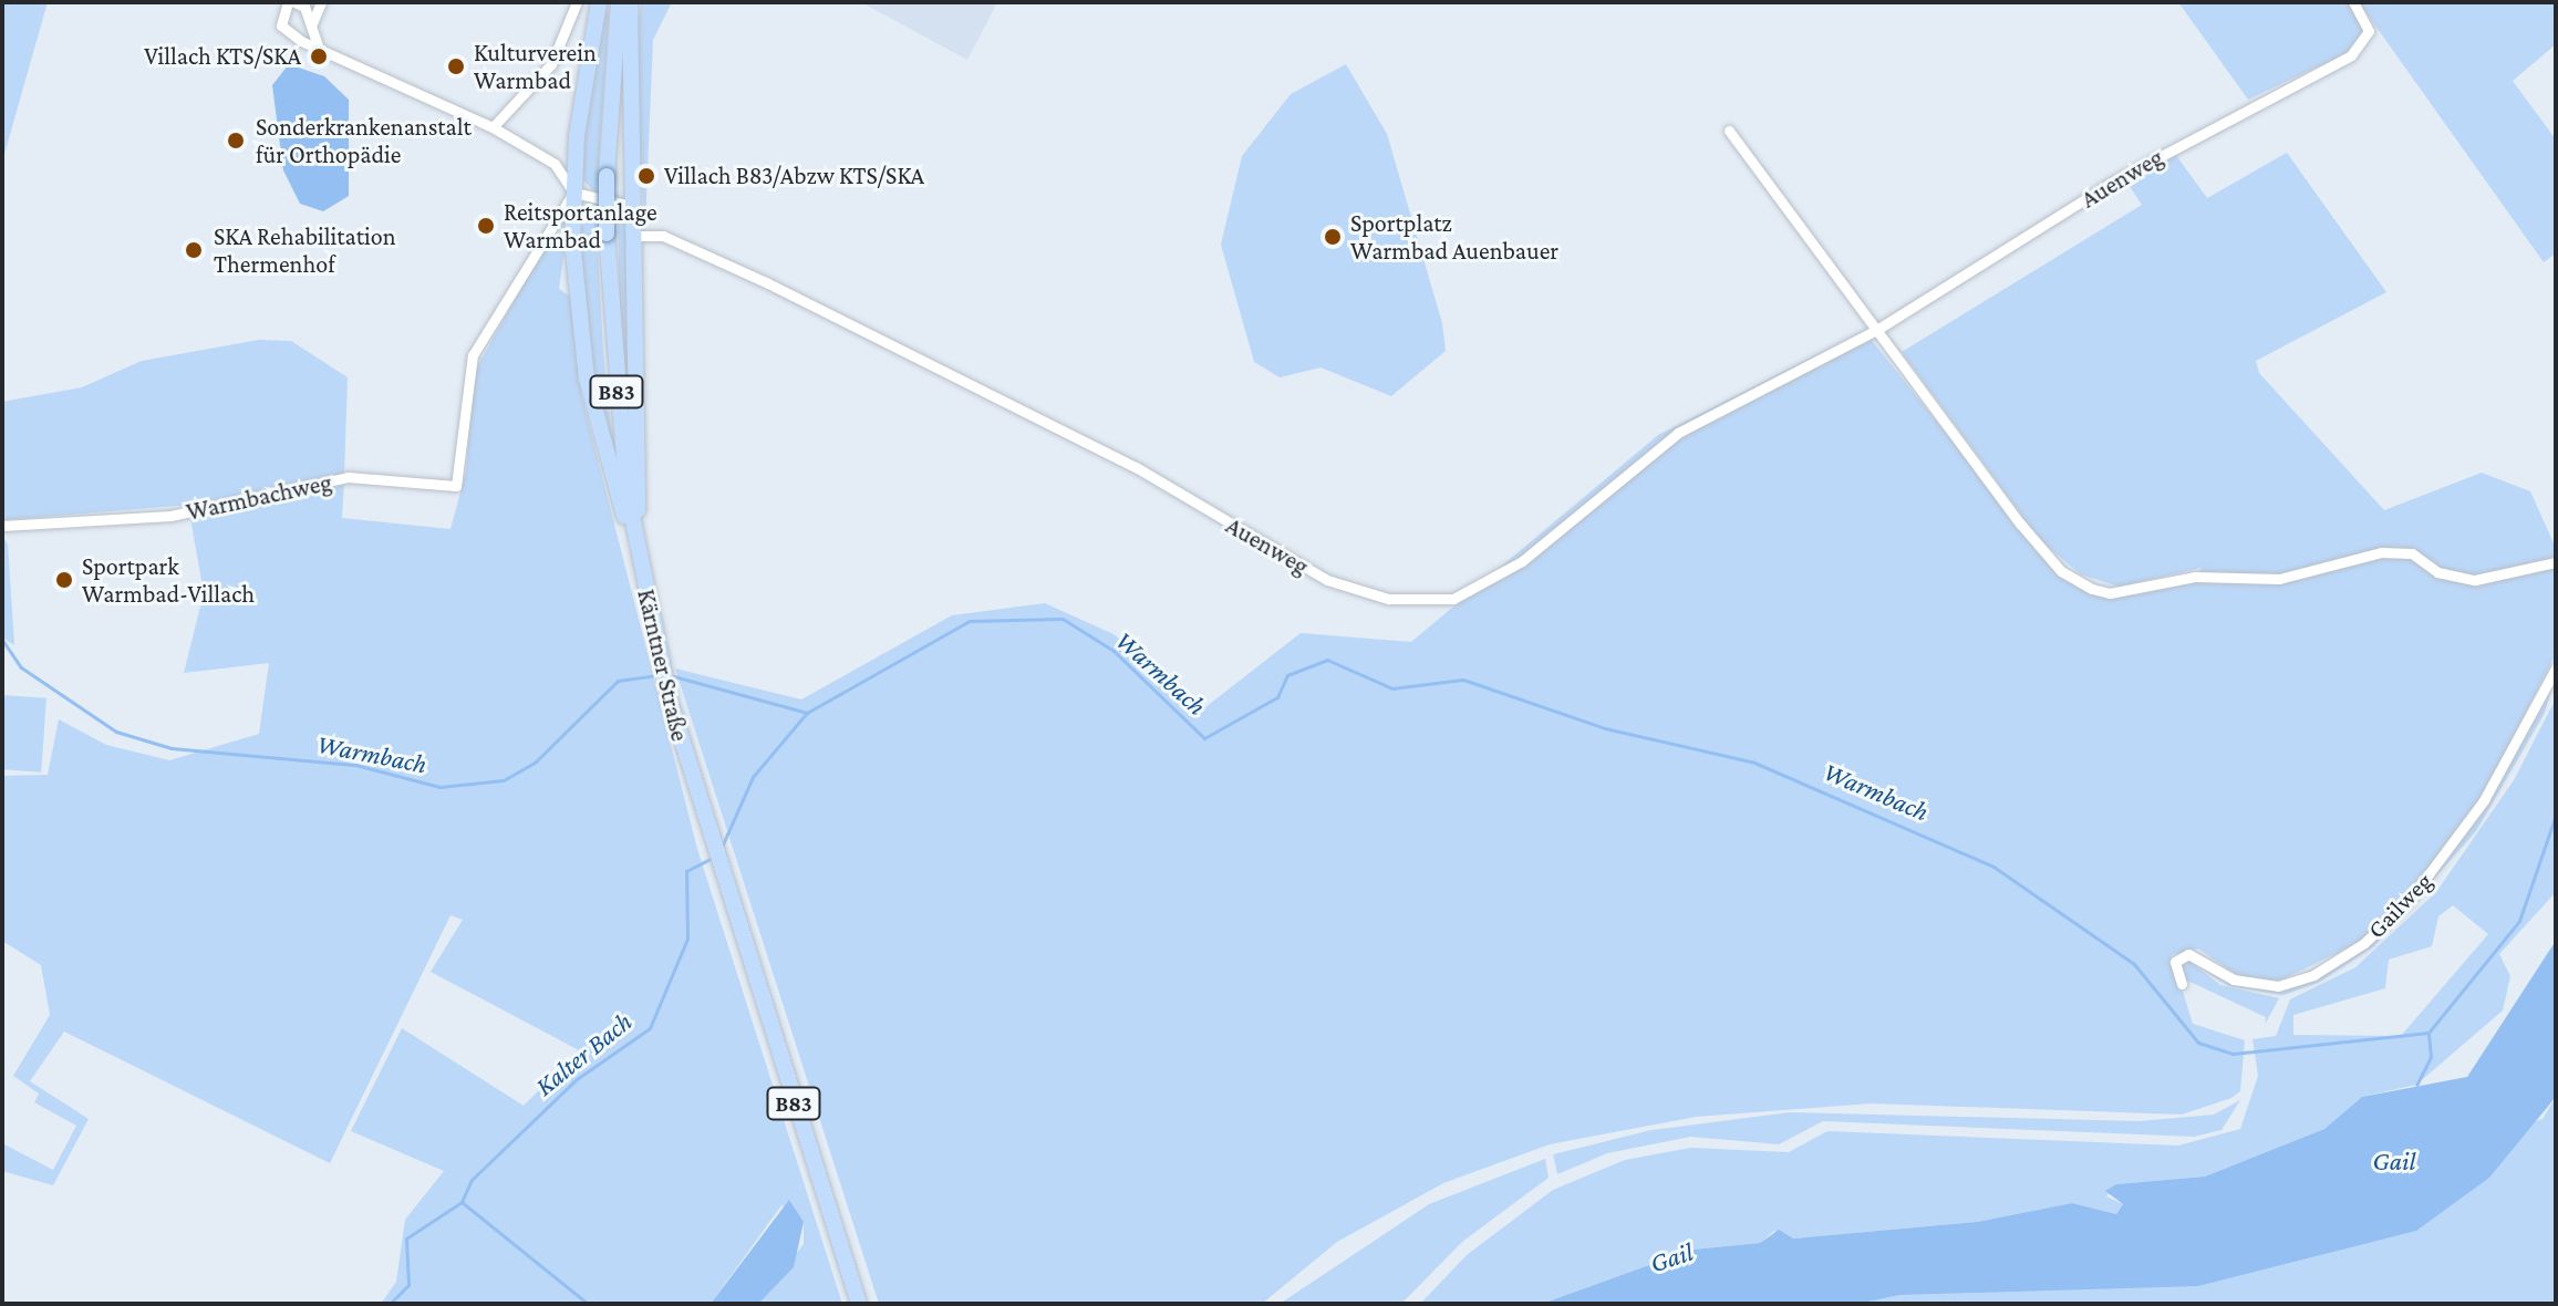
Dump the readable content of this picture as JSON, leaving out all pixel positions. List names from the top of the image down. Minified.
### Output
{"streets":{"main road":["B83","Kärntner Straße"],"street":["Auenweg","Warmbachweg","Gailweg"]},"water":["Warmbach","Kalter Bach","Gail"],"places":["Villach KTS/SKA","Kulturverein Warmbad","Sonderkrankenanstalt für Orthopädie","Villach B83/Abzw KTS/SKA","Reitsportanlage Warmbad","Sportplatz Warmbad Auenbauer","SKA Rehabilitation Thermenhof","Sportpark Warmbad-Villach"]}
